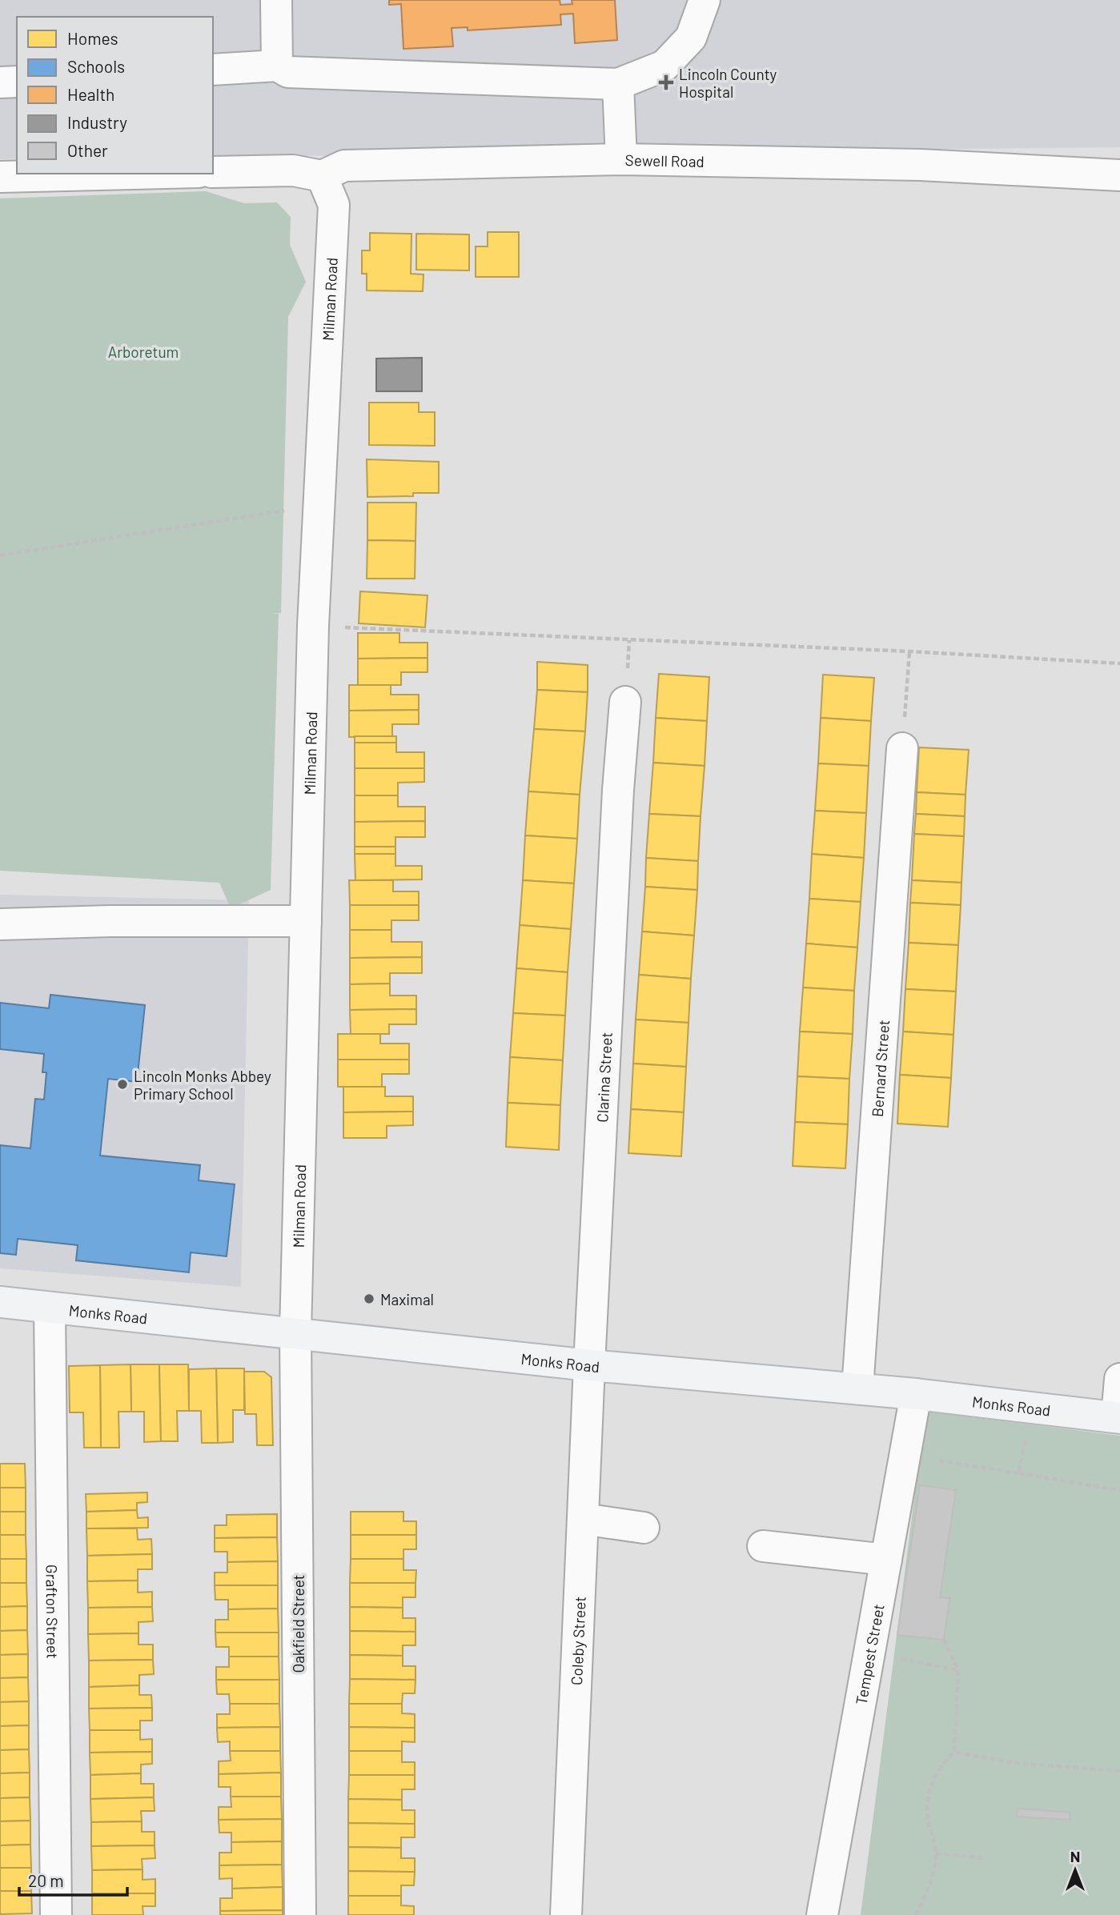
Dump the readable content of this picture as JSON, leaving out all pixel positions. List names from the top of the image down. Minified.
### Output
{"streets":{"main road":["Monks Road"],"street":["Sewell Road","Milman Road","Bernard Street","Clarina Street","Grafton Street","Oakfield Street","Coleby Street","Tempest Street"]},"crossings":[["Sewell Road","Milman Road"],["Milman Road","Monks Road"],["Milman Road","Oakfield Street"],["Bernard Street","Monks Road"],["Clarina Street","Monks Road"],["Clarina Street","Coleby Street"],["Monks Road","Grafton Street"],["Monks Road","Oakfield Street"],["Monks Road","Coleby Street"],["Monks Road","Tempest Street"]],"parks":["Arboretum"],"places":{"health":["Lincoln County Hospital"],"other":["Lincoln Monks Abbey Primary School","Maximal"]},"legend":["Homes","Schools","Health","Industry","Other"],"scale_bar":"20 m","north":"top"}
